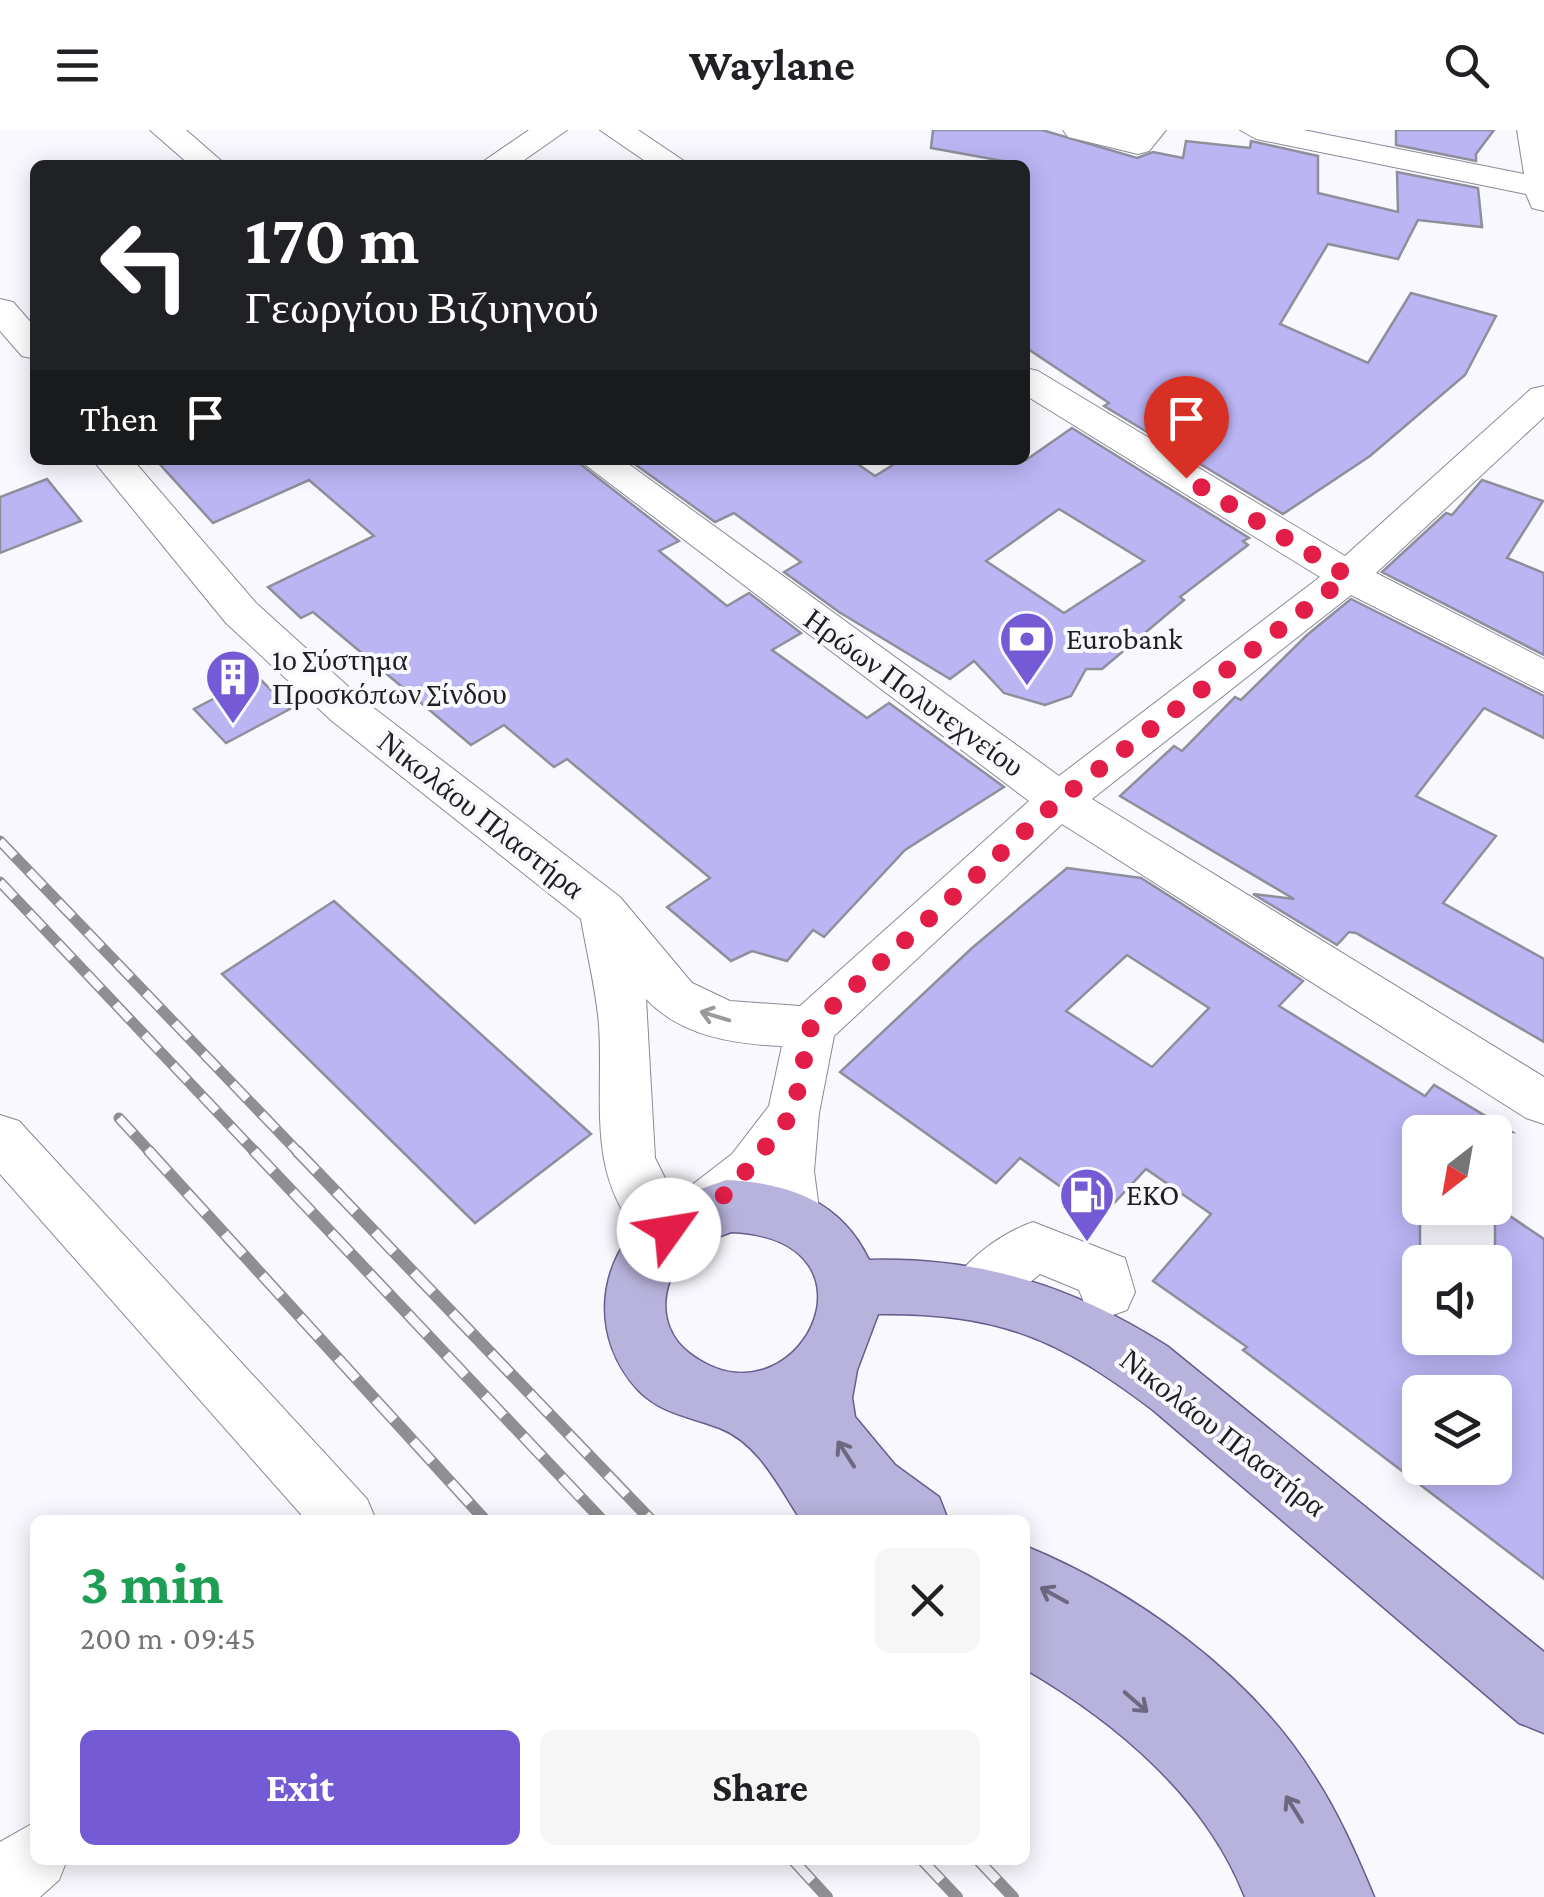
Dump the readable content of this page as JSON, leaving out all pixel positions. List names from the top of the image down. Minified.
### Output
{"streets":{"main road":["Νικολάου Πλαστήρα"],"street":["Ηρώων Πολυτεχνείου"]},"places":{"bank":["Eurobank"],"building":["1ο Σύστημα Προσκόπων Σίνδου"],"fuel station":["EKO"]},"north":"bottom left","page":{"header":"Waylane","turn":["170 m","Γεωργίου Βιζυηνού"],"then":"Then","heading":["3 min","200 m · 09:45"],"buttons":["Exit","Share"]}}
